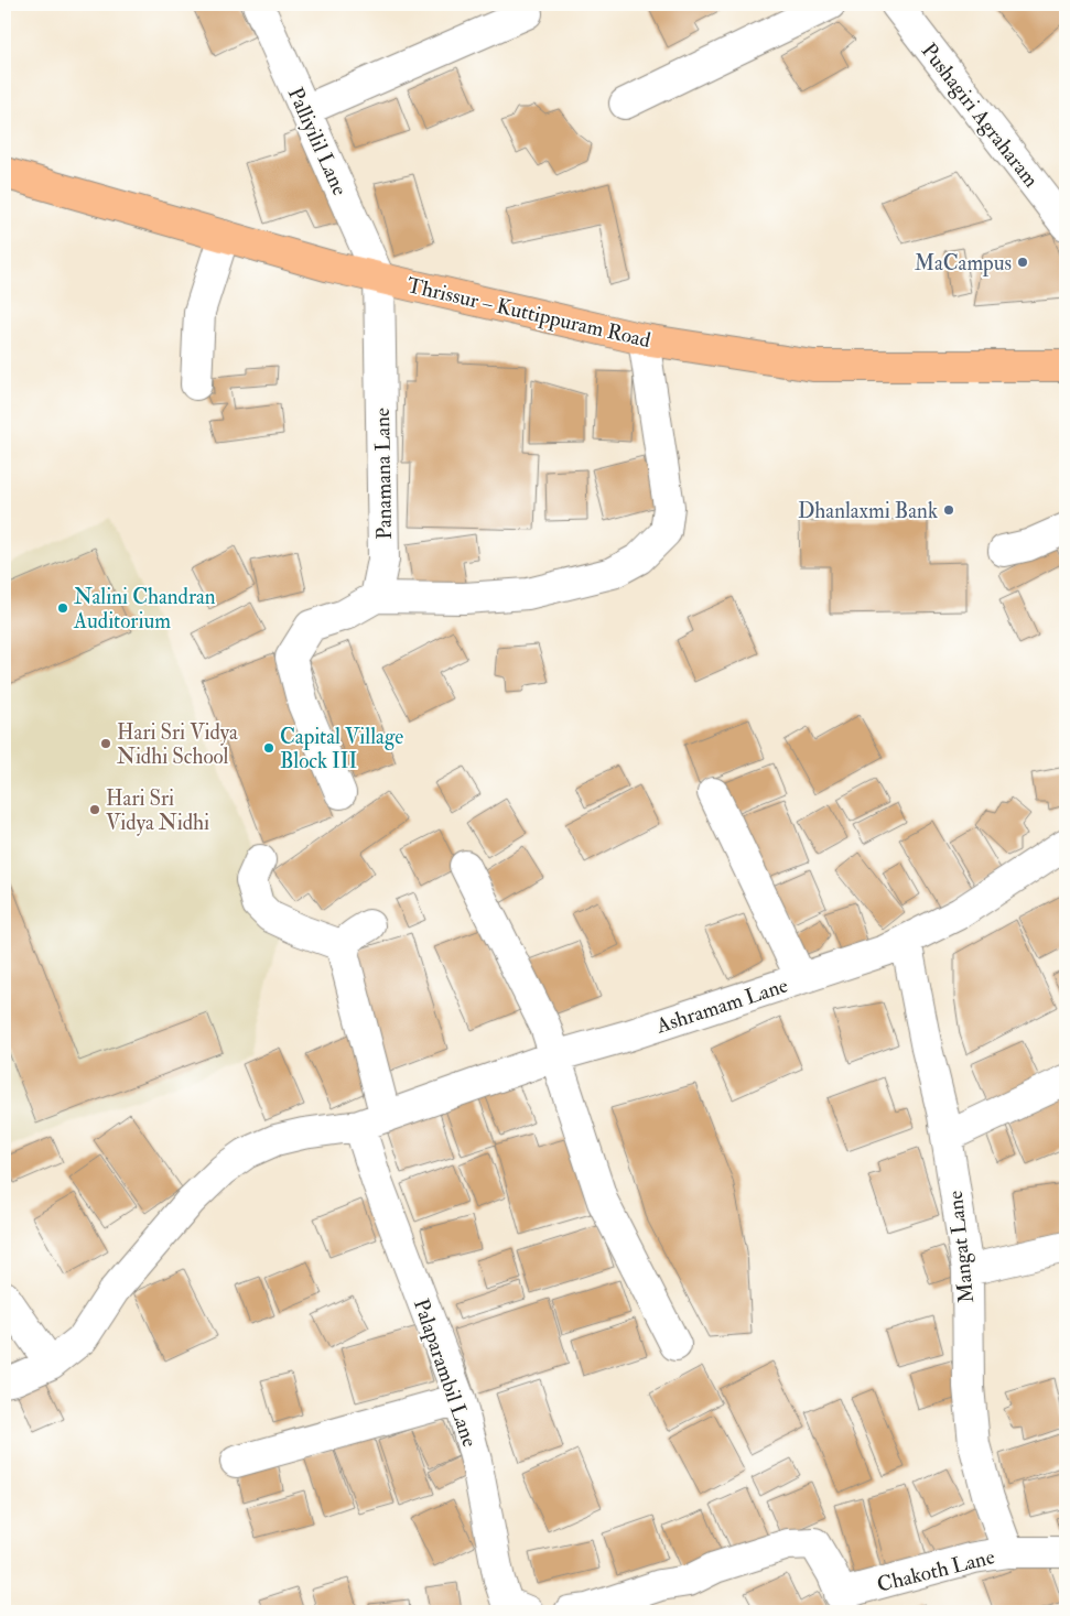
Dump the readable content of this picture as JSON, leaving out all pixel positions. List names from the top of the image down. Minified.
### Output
{"streets":{"main road":["Thrissur – Kuttippuram Road"],"street":["Pushagiri Agraharam","Palliyilil Lane","Panamana Lane","Ashramam Lane","Mangat Lane","Palaparambil Lane","Chakoth Lane"]},"crossings":[["Palliyilil Lane","Thrissur – Kuttippuram Road"],["Palliyilil Lane","Panamana Lane"],["Thrissur – Kuttippuram Road","Panamana Lane"],["Ashramam Lane","Mangat Lane"],["Ashramam Lane","Palaparambil Lane"],["Mangat Lane","Chakoth Lane"]],"places":["MaCampus","Dhanlaxmi Bank","Nalini Chandran Auditorium","Hari Sri Vidya Nidhi School","Capital Village Block III","Hari Sri Vidya Nidhi"]}
